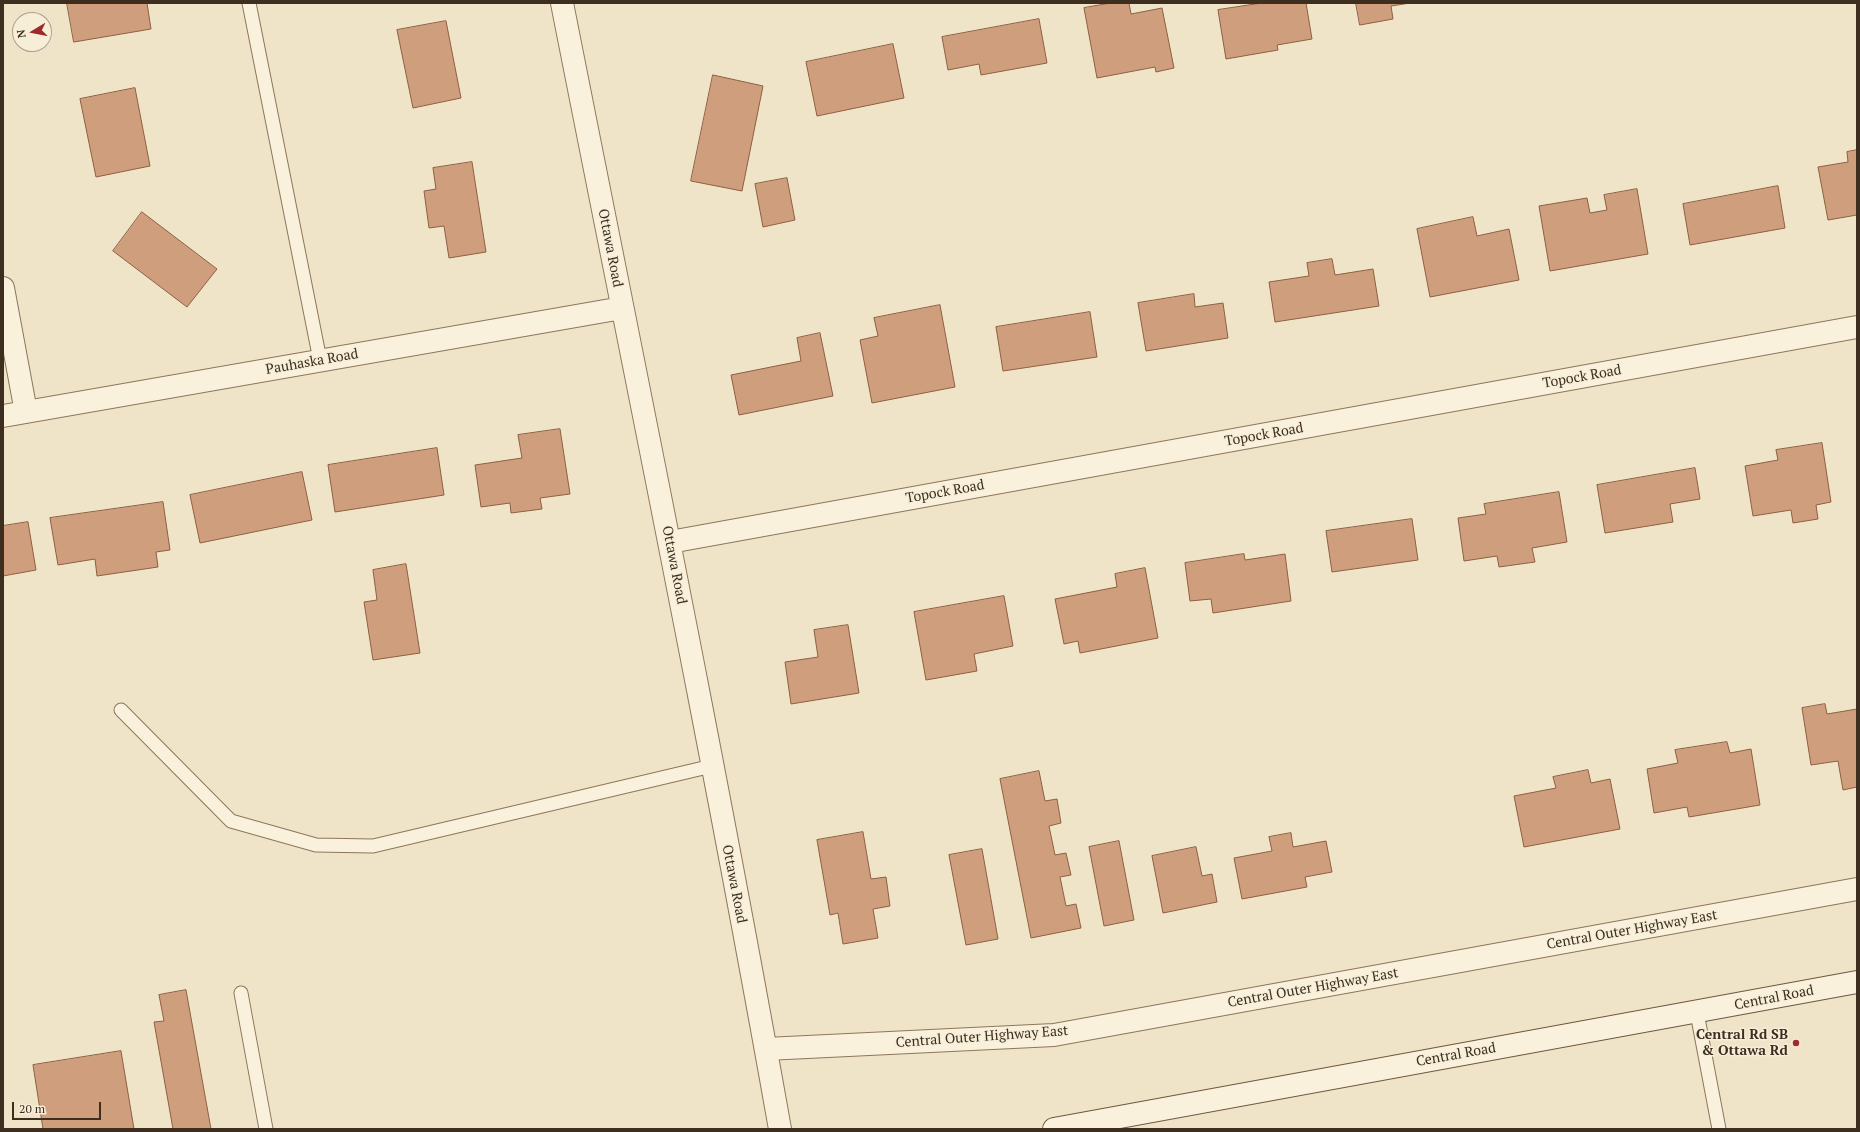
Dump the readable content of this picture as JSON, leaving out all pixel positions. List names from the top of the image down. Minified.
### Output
{"streets":{"street":["Ottawa Road","Pauhaska Road","Topock Road","Central Outer Highway East","Central Road"]},"crossings":[["Ottawa Road","Pauhaska Road"],["Ottawa Road","Topock Road"],["Ottawa Road","Central Outer Highway East"]],"places":["Central Rd SB & Ottawa Rd"],"scale_bar":"20 m","north":"left"}
